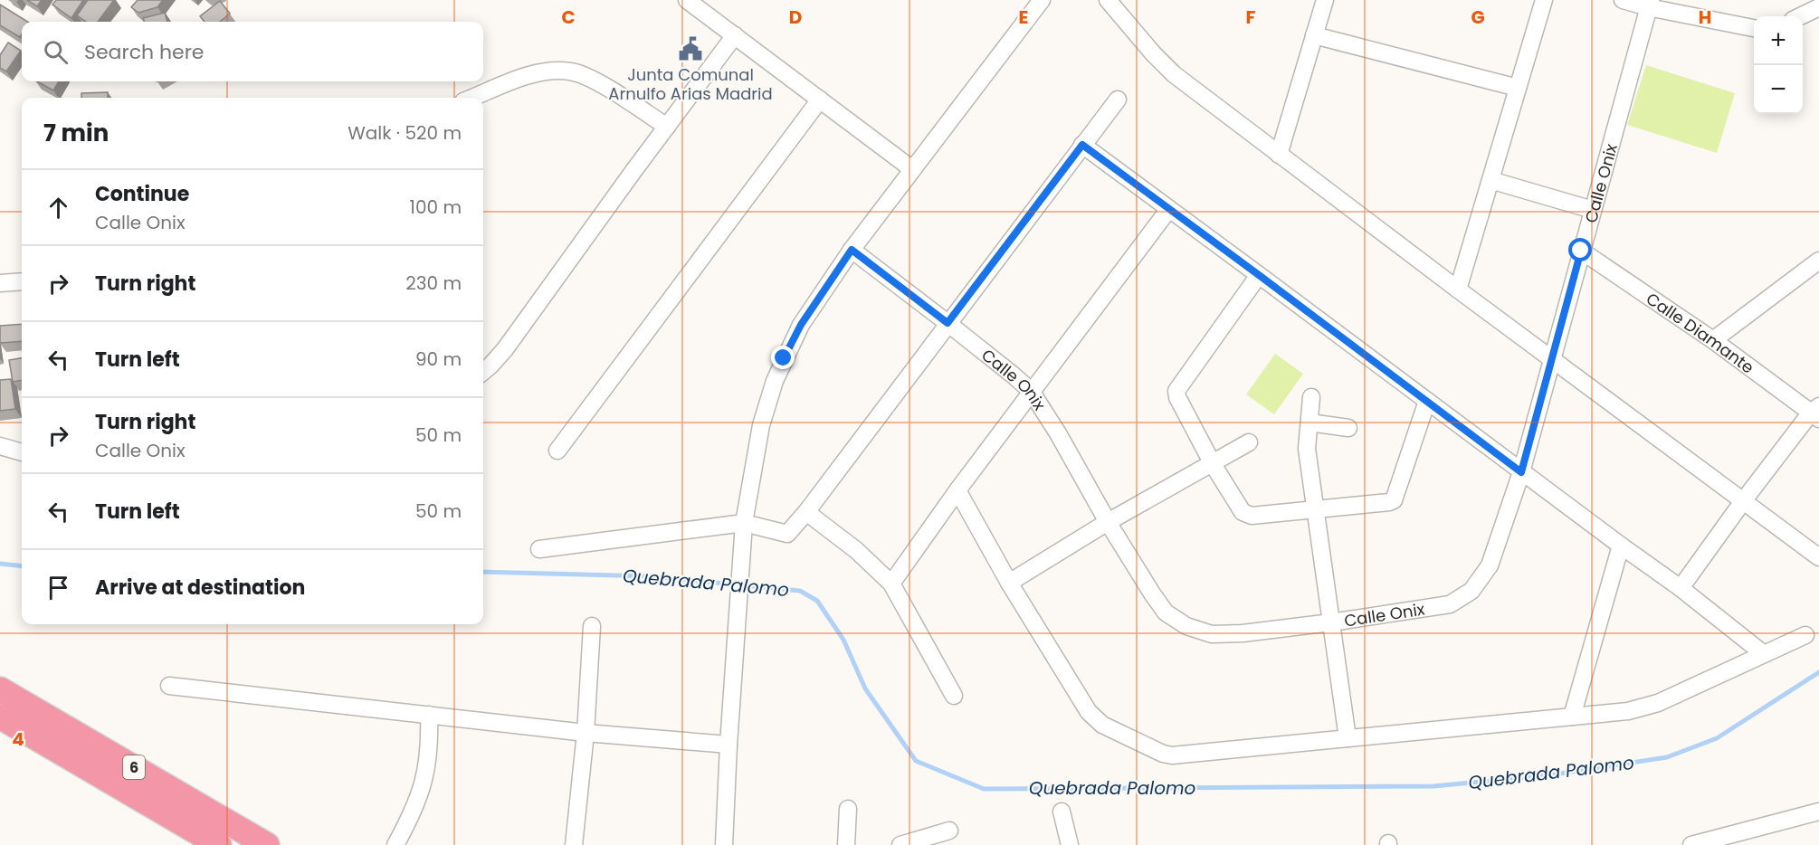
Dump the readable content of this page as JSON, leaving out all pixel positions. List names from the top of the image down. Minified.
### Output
{"streets":{"highway":["6"],"street":["Calle Onix","Calle Diamante"]},"crossings":[["Calle Onix","Calle Diamante"]],"water":["Quebrada Palomo"],"places":{"public building":["Junta Comunal Arnulfo Arias Madrid"]},"page":{"map_buttons":["+","−"],"search":"Search here","heading":["7 min","Walk · 520 m"],"list":[["Continue","Calle Onix","100 m"],["Turn right","230 m"],["Turn left","90 m"],["Turn right","Calle Onix","50 m"],["Turn left","50 m"],"Arrive at destination"]},"grid":{"columns":["C","D","E","F","G","H"],"rows":["4"]}}
